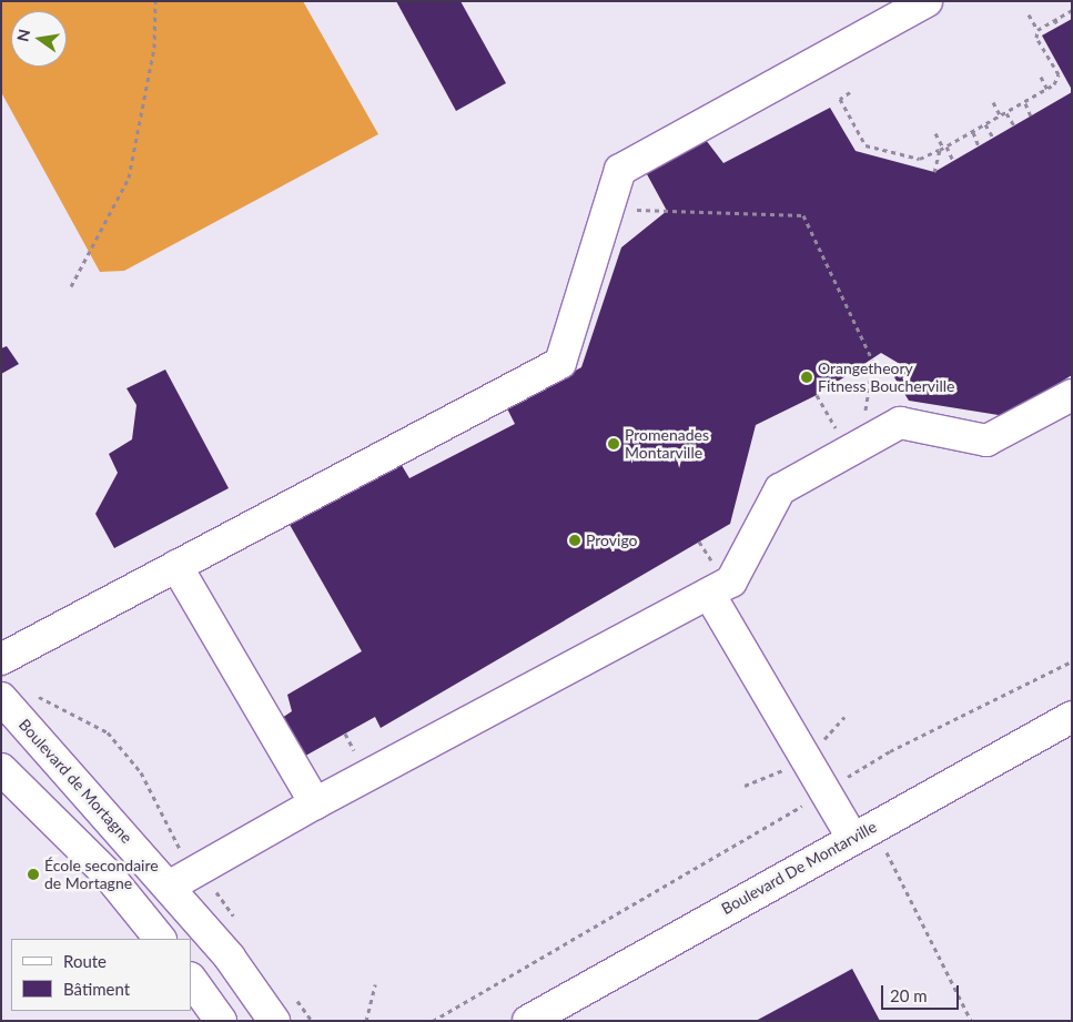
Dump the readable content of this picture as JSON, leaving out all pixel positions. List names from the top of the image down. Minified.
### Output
{"streets":{"street":["Boulevard de Mortagne","Boulevard De Montarville"]},"places":["Orangetheory Fitness Boucherville","Promenades Montarville","Provigo","École secondaire de Mortagne"],"legend":["Route","Bâtiment"],"scale_bar":"20 m","north":"left"}
